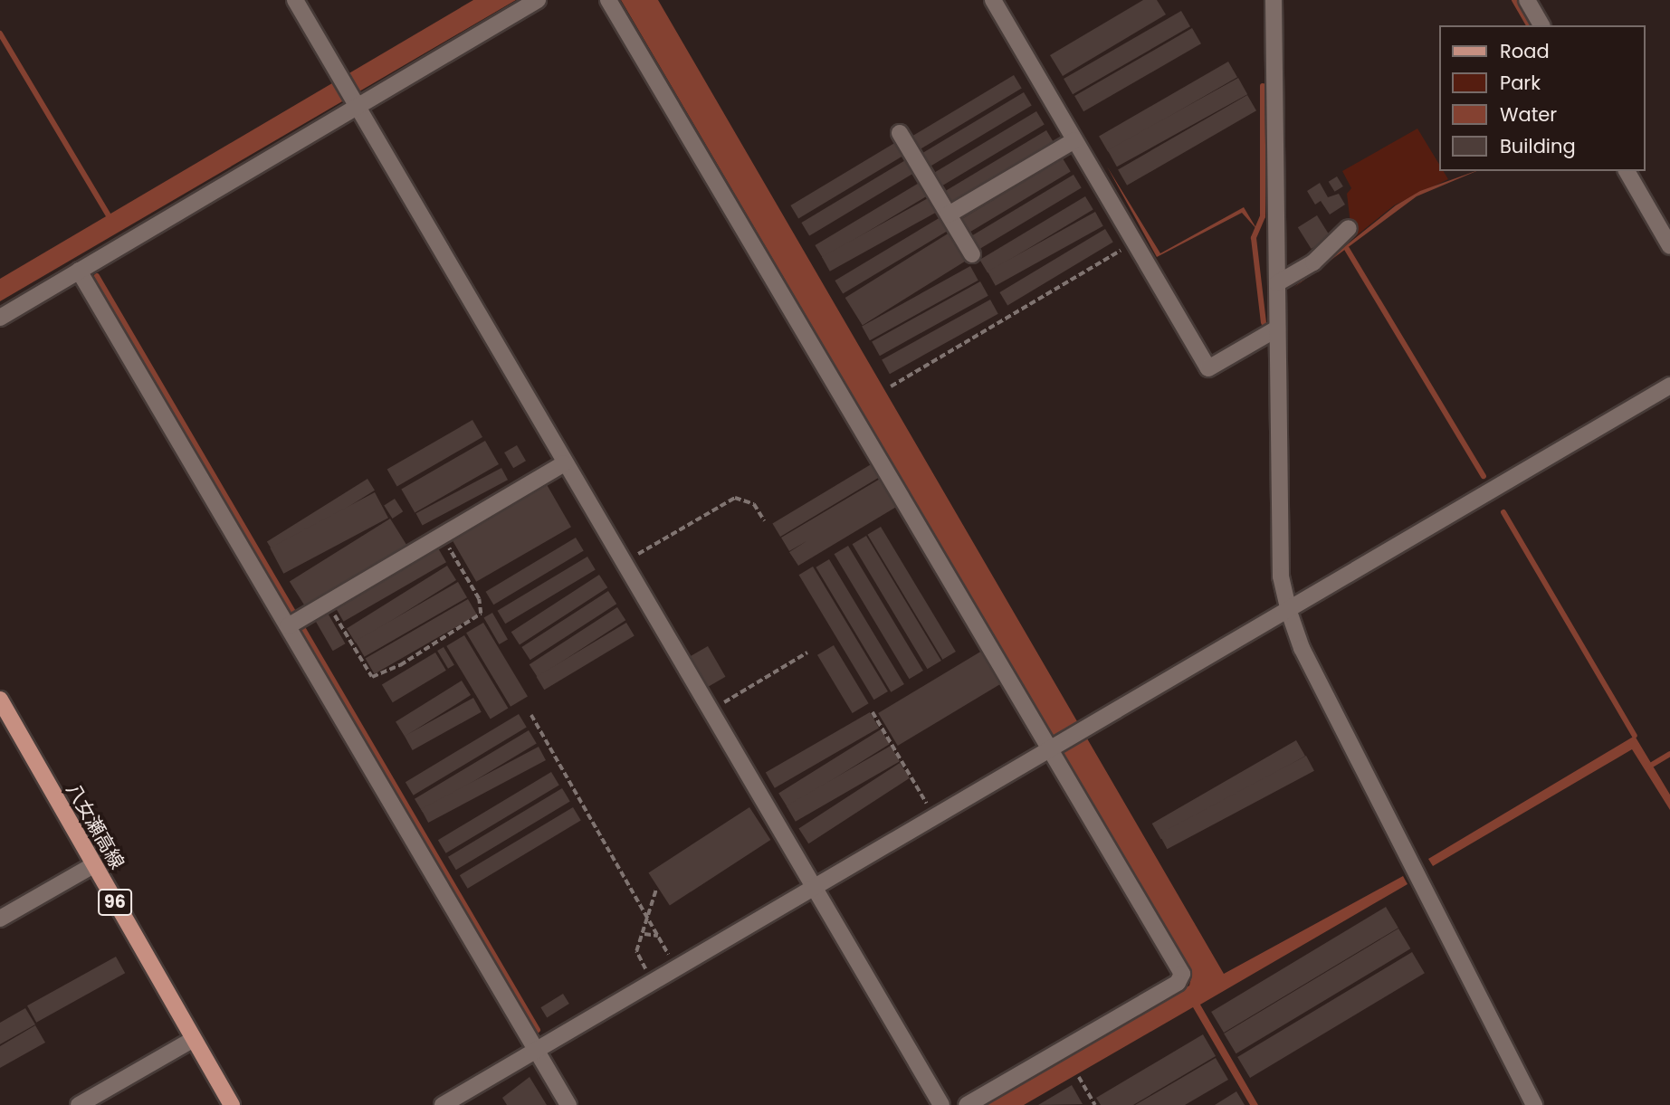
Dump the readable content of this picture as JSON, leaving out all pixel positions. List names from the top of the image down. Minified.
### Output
{"streets":{"main road":["八女瀬高線","96"]},"legend":["Road","Park","Water","Building"]}
